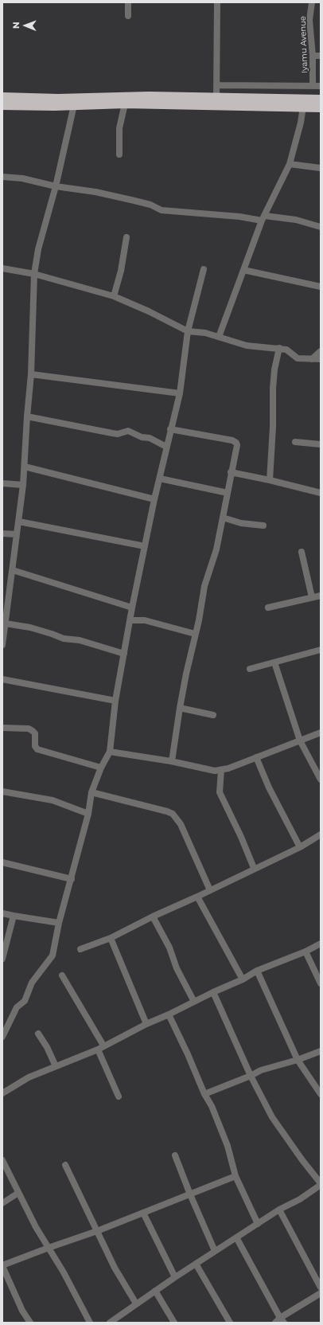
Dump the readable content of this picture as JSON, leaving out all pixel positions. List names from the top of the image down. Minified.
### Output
{"streets":{"street":["Iyamu Avenue"]},"north":"left"}
